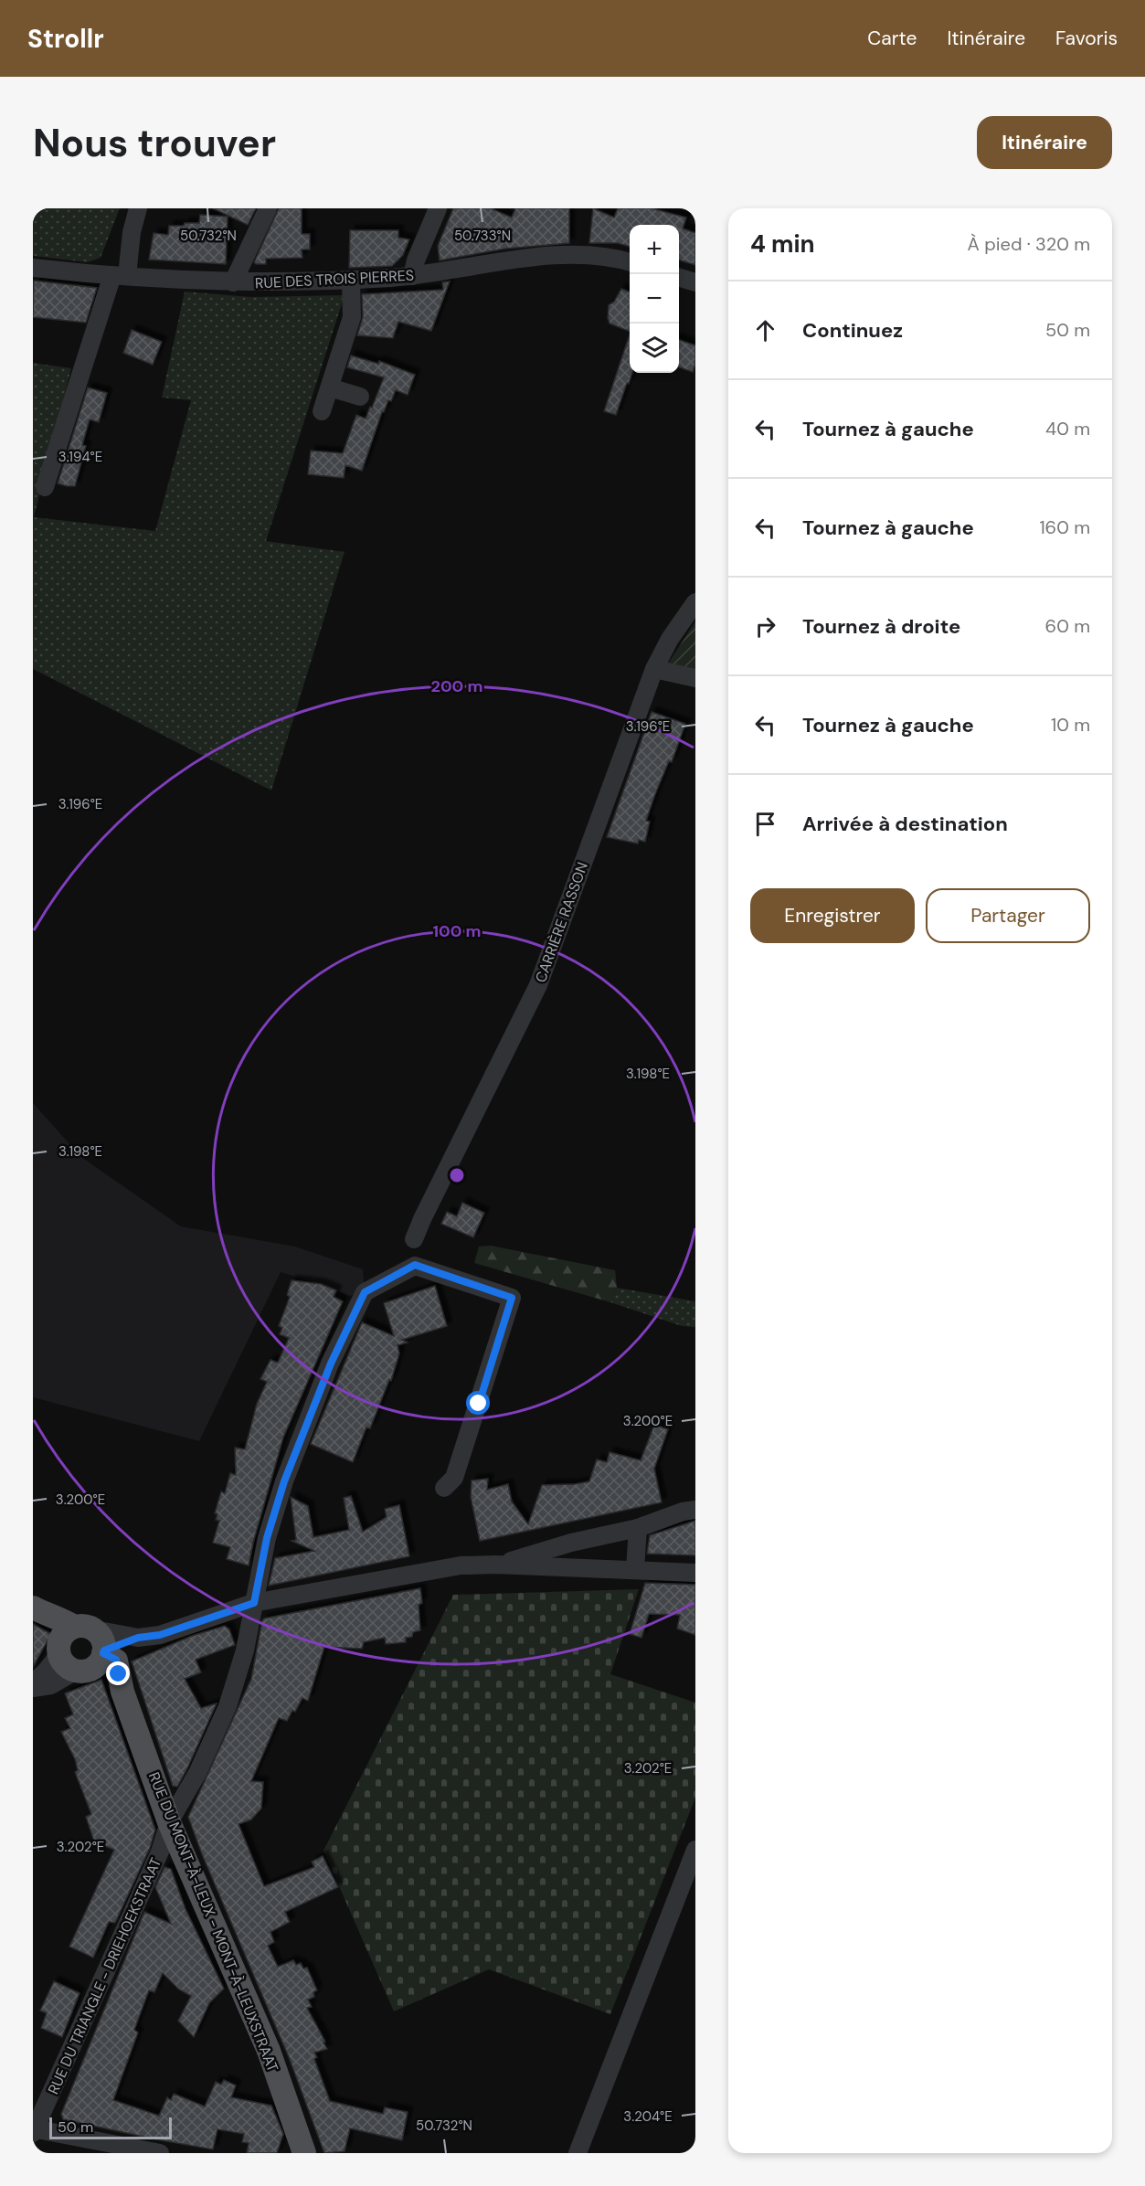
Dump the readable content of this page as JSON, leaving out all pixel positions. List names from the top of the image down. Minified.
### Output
{"streets":{"main road":["RUE DU MONT-À-LEUX - MONT-À-LEUXSTRAAT"],"street":["RUE DES TROIS PIERRES","CARRIÈRE RASSON","RUE DU TRIANGLE - DRIEHOEKSTRAAT"]},"crossings":[["RUE DU MONT-À-LEUX - MONT-À-LEUXSTRAAT","RUE DU TRIANGLE - DRIEHOEKSTRAAT"]],"scale_bar":"50 m","page":{"header":"Strollr","nav":["Carte","Itinéraire","Favoris"],"buttons":["Itinéraire",["Enregistrer","Partager"]],"title":"Nous trouver","heading":["4 min","À pied · 320 m"],"map_buttons":["+","−"],"list":[["Continuez","50 m"],["Tournez à gauche","40 m"],["Tournez à gauche","160 m"],["Tournez à droite","60 m"],["Tournez à gauche","10 m"],"Arrivée à destination"],"scale":"50 m"},"coordinates":["50.732°N","50.733°N","3.194°E","3.196°E","3.198°E","3.200°E","3.202°E","3.204°E"],"rings":["200 m","100 m"]}
